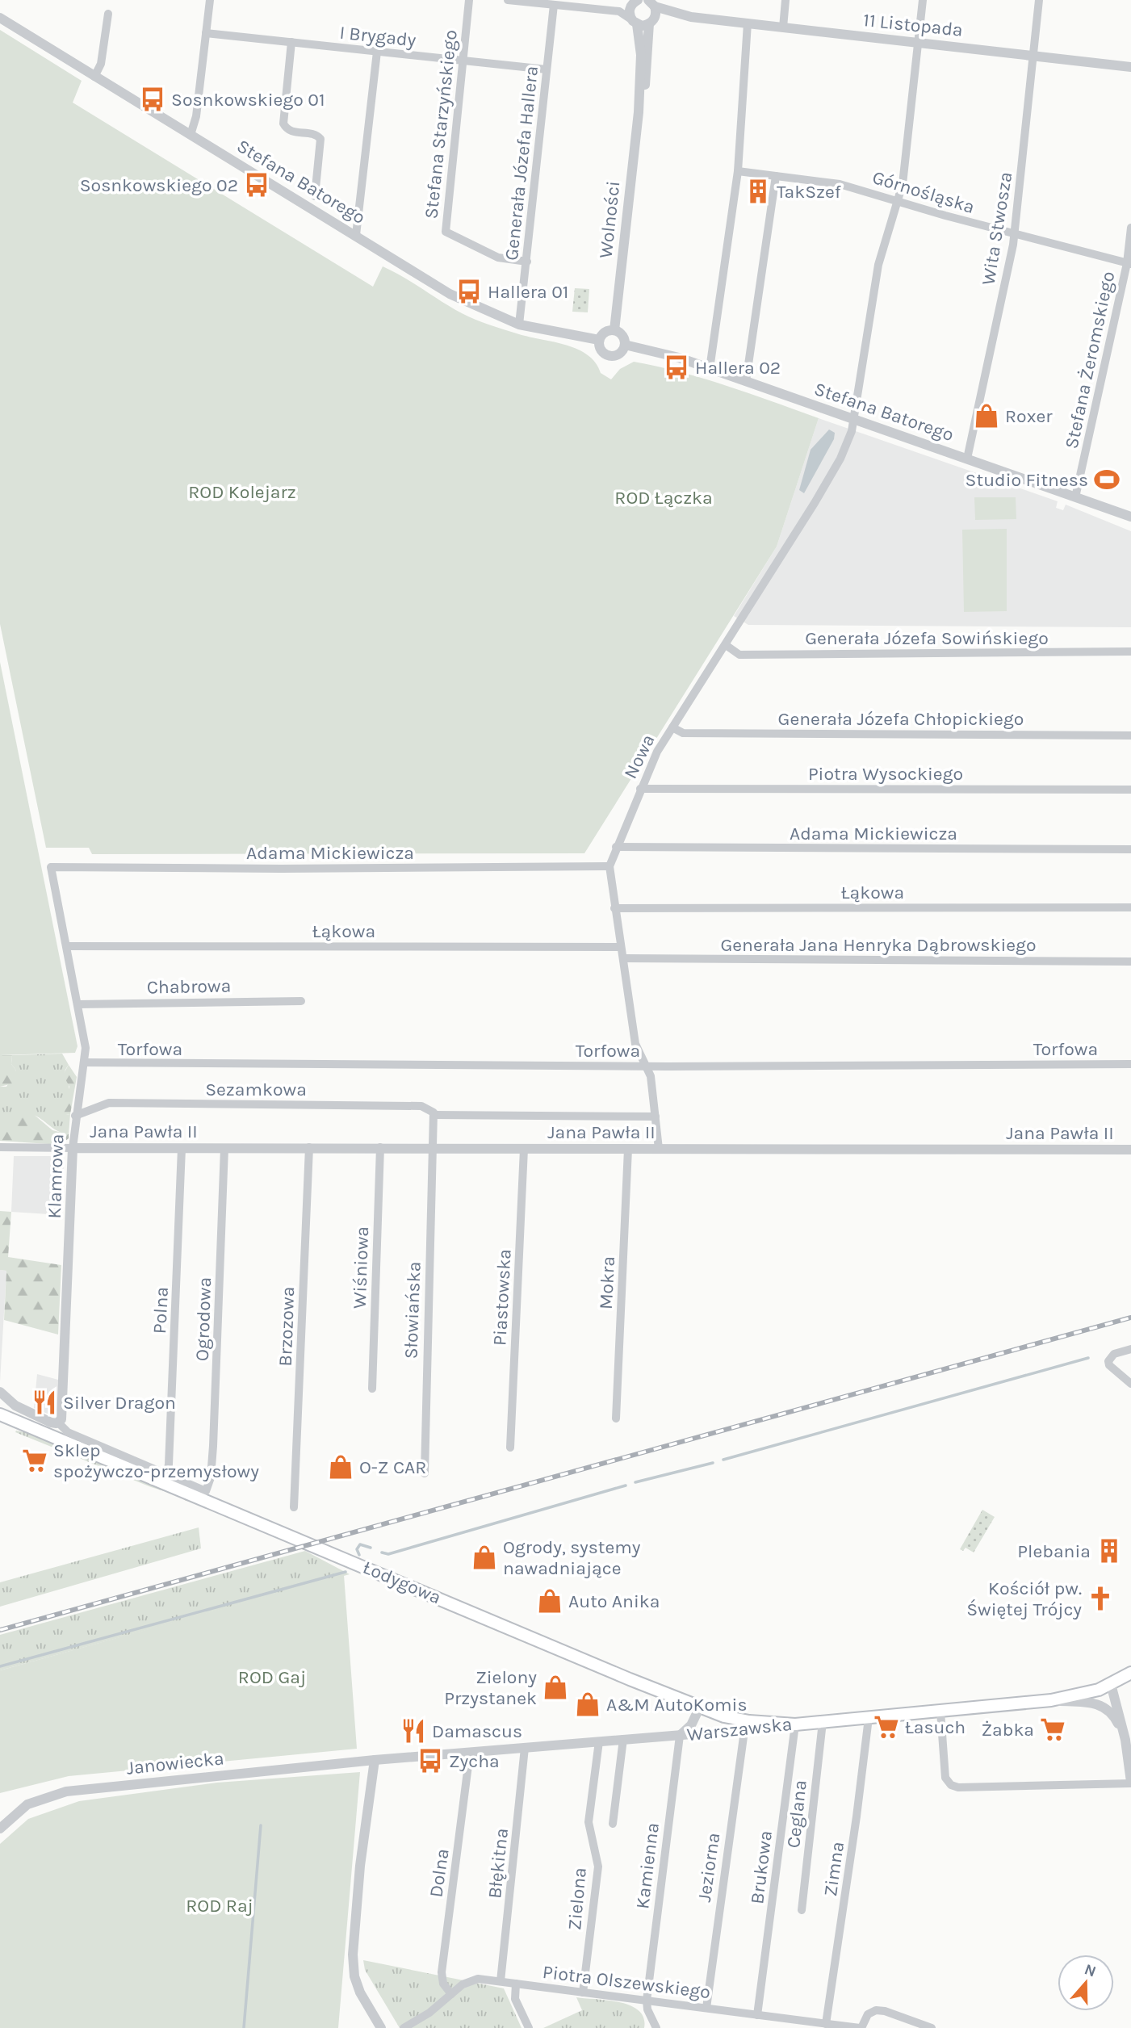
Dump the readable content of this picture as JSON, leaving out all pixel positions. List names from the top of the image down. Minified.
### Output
{"streets":{"main road":["Łodygowa","Warszawska"],"street":["11 Listopada","I Brygady","Stefana Starzyńskiego","Generała Józefa Hallera","Stefana Batorego","Górnośląska","Wolności","Wita Stwosza","Stefana Żeromskiego","Generała Józefa Sowińskiego","Generała Józefa Chłopickiego","Nowa","Piotra Wysockiego","Adama Mickiewicza","Łąkowa","Generała Jana Henryka Dąbrowskiego","Chabrowa","Torfowa","Sezamkowa","Jana Pawła II","Klamrowa","Wiśniowa","Mokra","Piastowska","Polna","Słowiańska","Ogrodowa","Brzozowa","Janowiecka","Ceglana","Błękitna","Kamienna","Jeziorna","Brukowa","Zimna","Dolna","Zielona","Piotra Olszewskiego"]},"crossings":[["11 Listopada","Wolności"],["11 Listopada","Wita Stwosza"],["11 Listopada","Nowa"],["I Brygady","Stefana Starzyńskiego"],["I Brygady","Generała Józefa Hallera"],["Stefana Starzyńskiego","Generała Józefa Hallera"],["Generała Józefa Hallera","Stefana Batorego"],["Stefana Batorego","Wolności"],["Stefana Batorego","Wita Stwosza"],["Stefana Batorego","Stefana Żeromskiego"],["Stefana Batorego","Nowa"],["Górnośląska","Wita Stwosza"],["Górnośląska","Stefana Żeromskiego"],["Górnośląska","Nowa"],["Generała Józefa Sowińskiego","Nowa"],["Generała Józefa Chłopickiego","Nowa"],["Nowa","Piotra Wysockiego"],["Nowa","Adama Mickiewicza"],["Nowa","Łąkowa"],["Nowa","Generała Jana Henryka Dąbrowskiego"],["Nowa","Torfowa"],["Nowa","Sezamkowa"],["Nowa","Jana Pawła II"],["Adama Mickiewicza","Klamrowa"],["Łąkowa","Klamrowa"],["Chabrowa","Klamrowa"],["Torfowa","Klamrowa"],["Sezamkowa","Klamrowa"],["Jana Pawła II","Klamrowa"],["Jana Pawła II","Wiśniowa"],["Jana Pawła II","Mokra"],["Jana Pawła II","Piastowska"],["Jana Pawła II","Polna"],["Jana Pawła II","Słowiańska"],["Jana Pawła II","Ogrodowa"],["Jana Pawła II","Brzozowa"],["Polna","Ogrodowa"],["Łodygowa","Warszawska"],["Łodygowa","Brukowa"],["Warszawska","Janowiecka"],["Warszawska","Ceglana"],["Warszawska","Błękitna"],["Warszawska","Kamienna"],["Warszawska","Jeziorna"],["Warszawska","Brukowa"],["Warszawska","Zimna"],["Warszawska","Dolna"],["Warszawska","Zielona"],["Błękitna","Piotra Olszewskiego"],["Kamienna","Piotra Olszewskiego"],["Jeziorna","Piotra Olszewskiego"],["Brukowa","Piotra Olszewskiego"],["Zimna","Piotra Olszewskiego"],["Dolna","Piotra Olszewskiego"],["Zielona","Piotra Olszewskiego"]],"parks":["ROD Kolejarz","ROD Łączka","ROD Gaj","ROD Raj"],"places":{"bus stop":["Sosnkowskiego 01","Sosnkowskiego 02","Hallera 01","Hallera 02","Zycha"],"building":["TakSzef","Plebania"],"shop":["Roxer","O-Z CAR","Ogrody, systemy nawadniające","Auto Anika","Zielony Przystanek","A&M AutoKomis"],"sports":["Studio Fitness"],"restaurant":["Silver Dragon","Damascus"],"supermarket":["Sklep spożywczo-przemysłowy","Łasuch","Żabka"],"church":["Kościół pw. Świętej Trójcy"]},"north":"top"}
